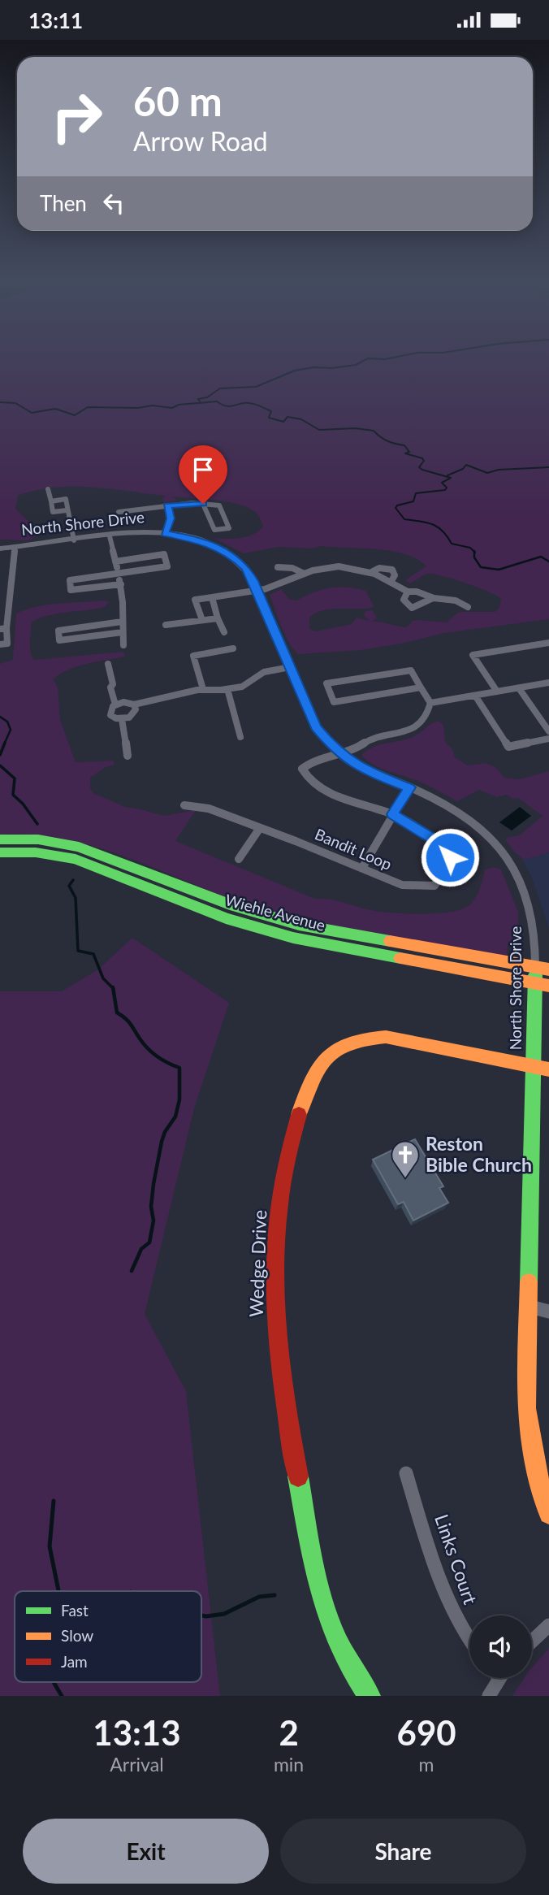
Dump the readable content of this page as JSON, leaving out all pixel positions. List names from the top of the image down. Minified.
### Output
{"streets":{"main road":["North Shore Drive","Wiehle Avenue","Wedge Drive"],"street":["Bandit Loop","Links Court"]},"crossings":[["North Shore Drive","Bandit Loop"],["North Shore Drive","Wiehle Avenue"],["North Shore Drive","Wedge Drive"]],"places":{"church":["Reston Bible Church"]},"legend":["Fast","Slow","Jam"],"page":{"status":"13:11","turn":["60 m","Arrow Road"],"then":"Then","eta":["13:13","Arrival","2","min","690","m"],"buttons":["Exit","Share"]}}
